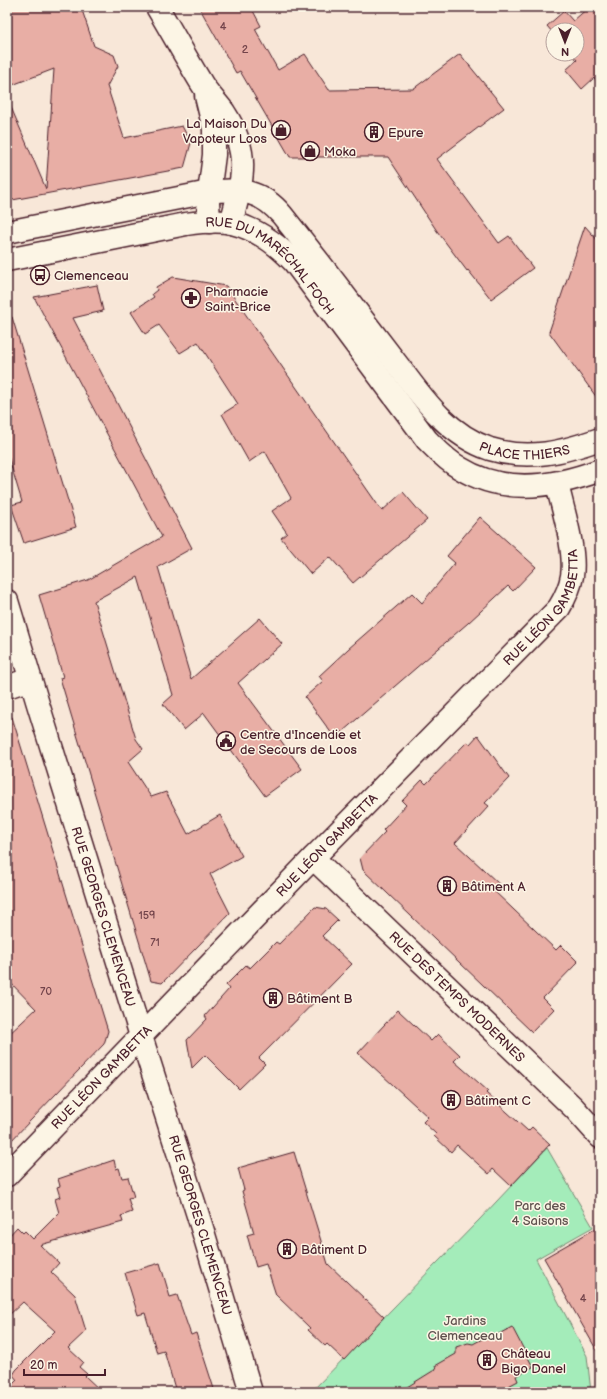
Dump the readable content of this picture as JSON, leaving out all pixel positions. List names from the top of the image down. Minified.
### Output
{"streets":{"street":["RUE DU MARÉCHAL FOCH","PLACE THIERS","RUE LÉON GAMBETTA","RUE GEORGES CLEMENCEAU","RUE DES TEMPS MODERNES"]},"crossings":[["RUE DU MARÉCHAL FOCH","PLACE THIERS"],["RUE DU MARÉCHAL FOCH","RUE LÉON GAMBETTA"],["RUE LÉON GAMBETTA","RUE GEORGES CLEMENCEAU"],["RUE LÉON GAMBETTA","RUE DES TEMPS MODERNES"]],"parks":["Parc des 4 Saisons","Jardins Clemenceau"],"places":{"shop":["La Maison Du Vapoteur Loos","Moka"],"building":["Epure","Bâtiment A","Bâtiment B","Bâtiment C","Bâtiment D","Château Bigo Danel"],"bus stop":["Clemenceau"],"pharmacy":["Pharmacie Saint-Brice"],"public building":["Centre d'Incendie et de Secours de Loos"]},"house_numbers":["4","2","159","71","70","4"],"scale_bar":"20 m","north":"bottom"}
